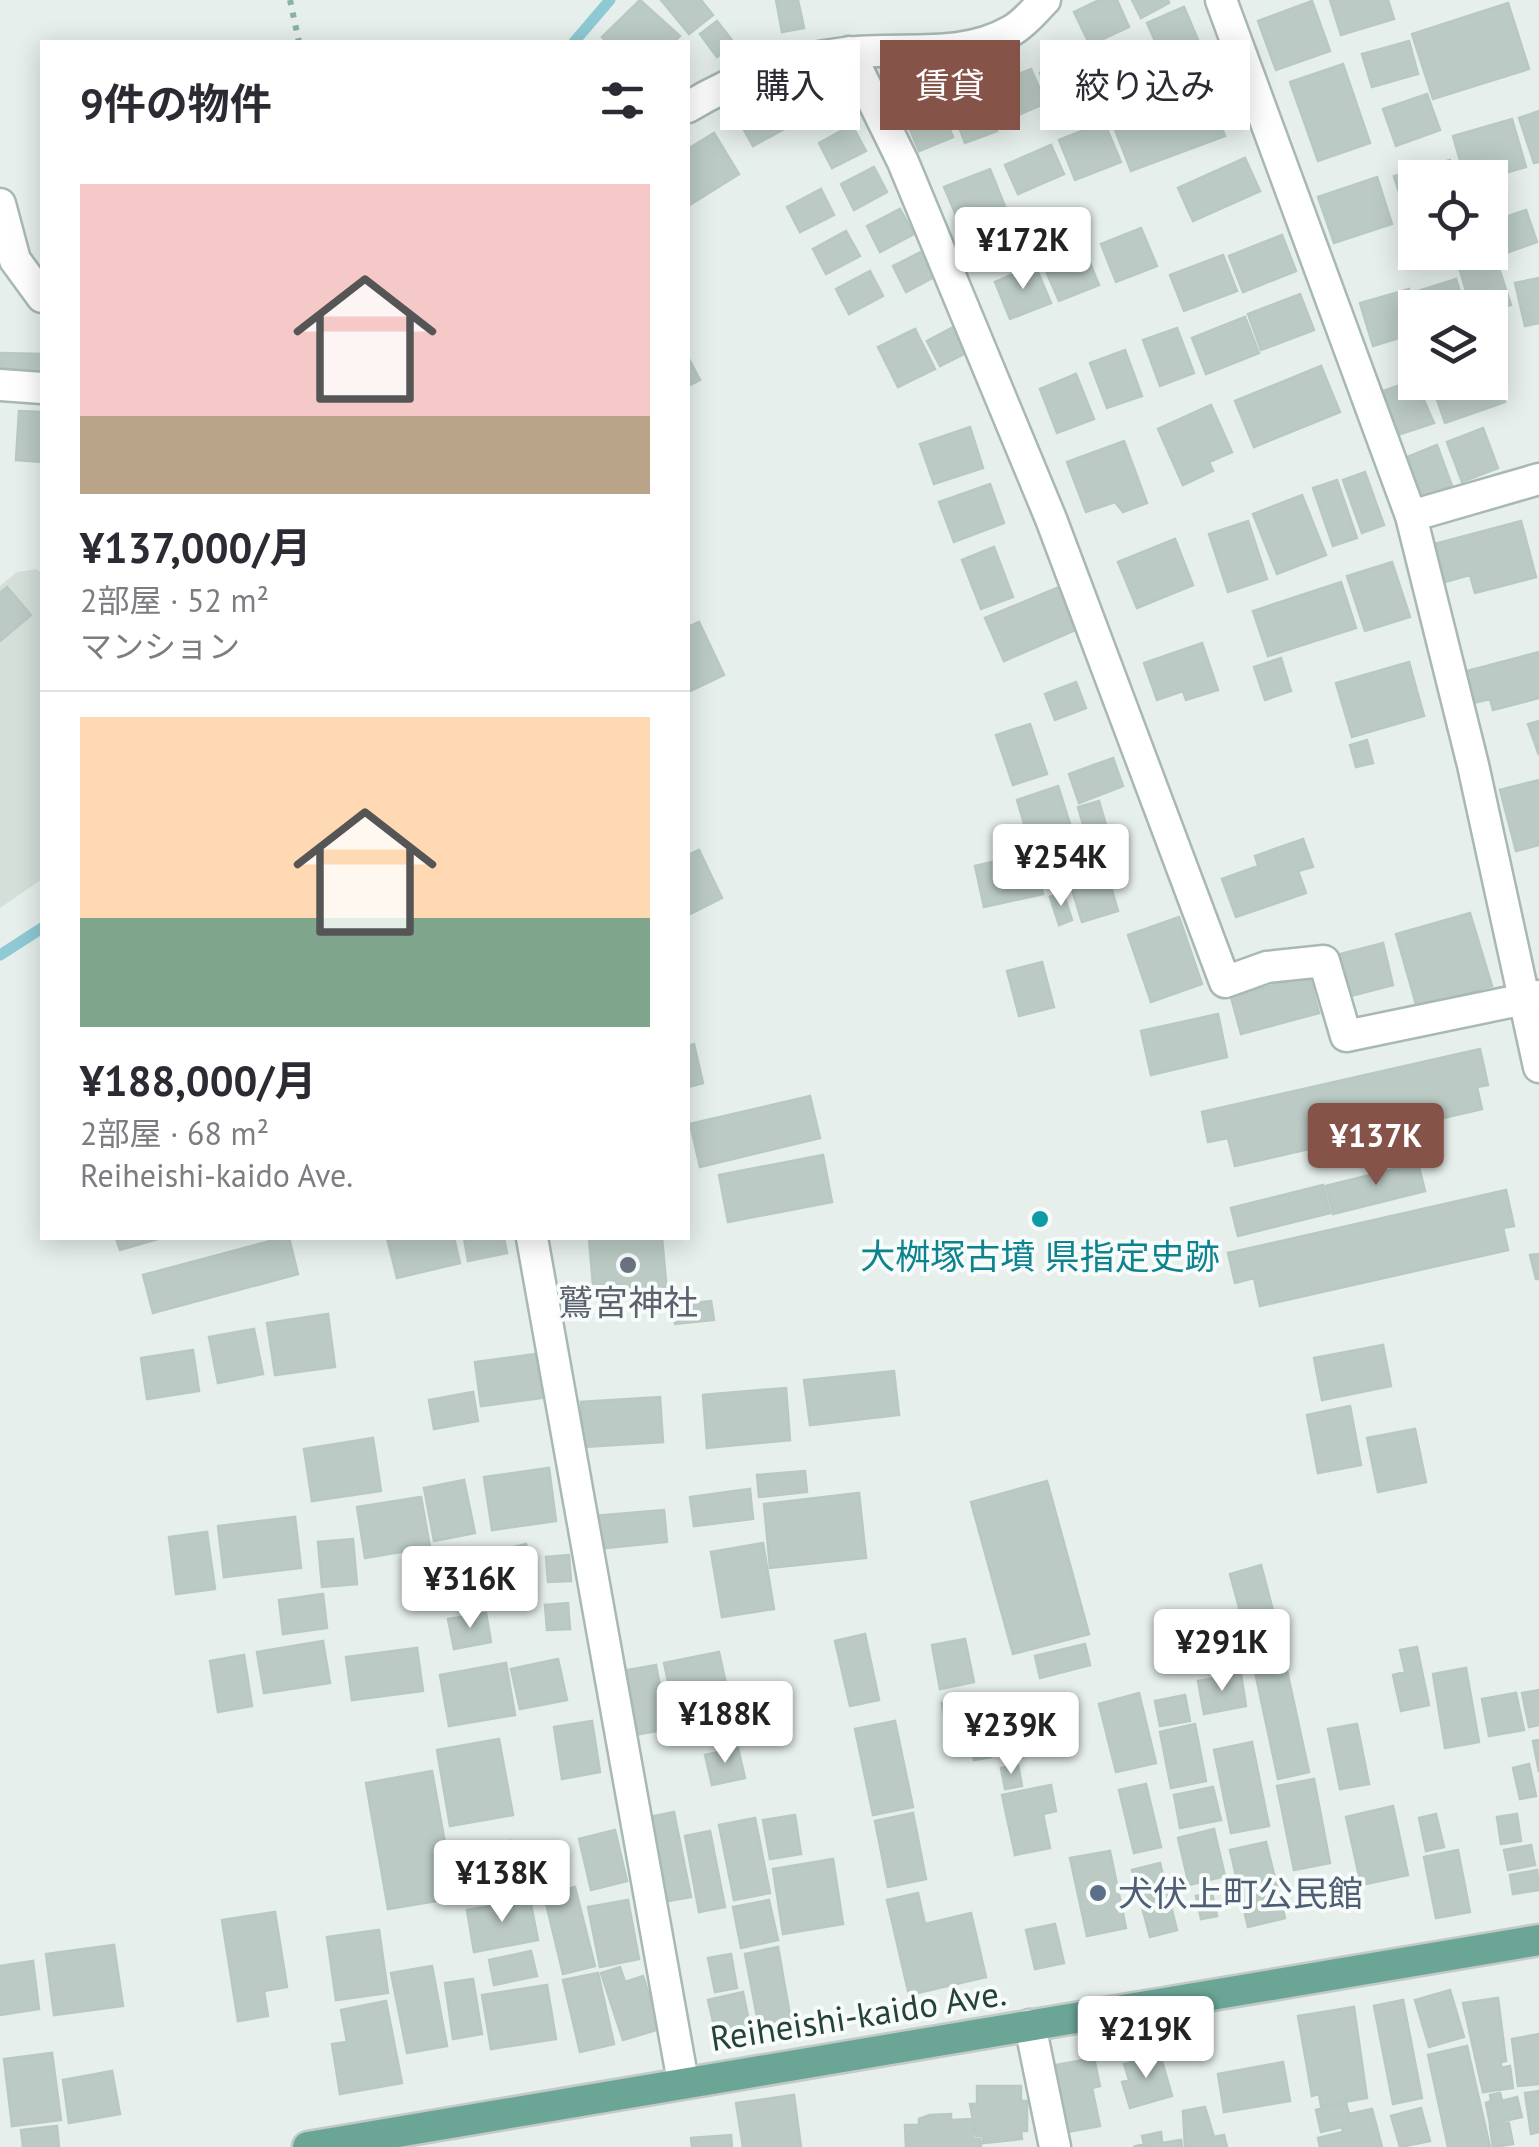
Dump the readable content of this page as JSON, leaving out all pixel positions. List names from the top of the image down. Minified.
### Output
{"streets":{"main road":["Reiheishi-kaido Ave."]},"places":["大桝塚古墳 県指定史跡","鷲宮神社","犬伏上町公民館"],"page":{"chip":["購入","賃貸","絞り込み"],"heading":"9件の物件","list":[{"name":"¥137,000/月","note":"2部屋 · 52 m² · マンション"},{"name":"¥188,000/月","note":"2部屋 · 68 m² · Reiheishi-kaido Ave."}],"price":["¥172K","¥254K","¥137K","¥316K","¥291K","¥188K","¥239K","¥138K","¥219K"]}}
